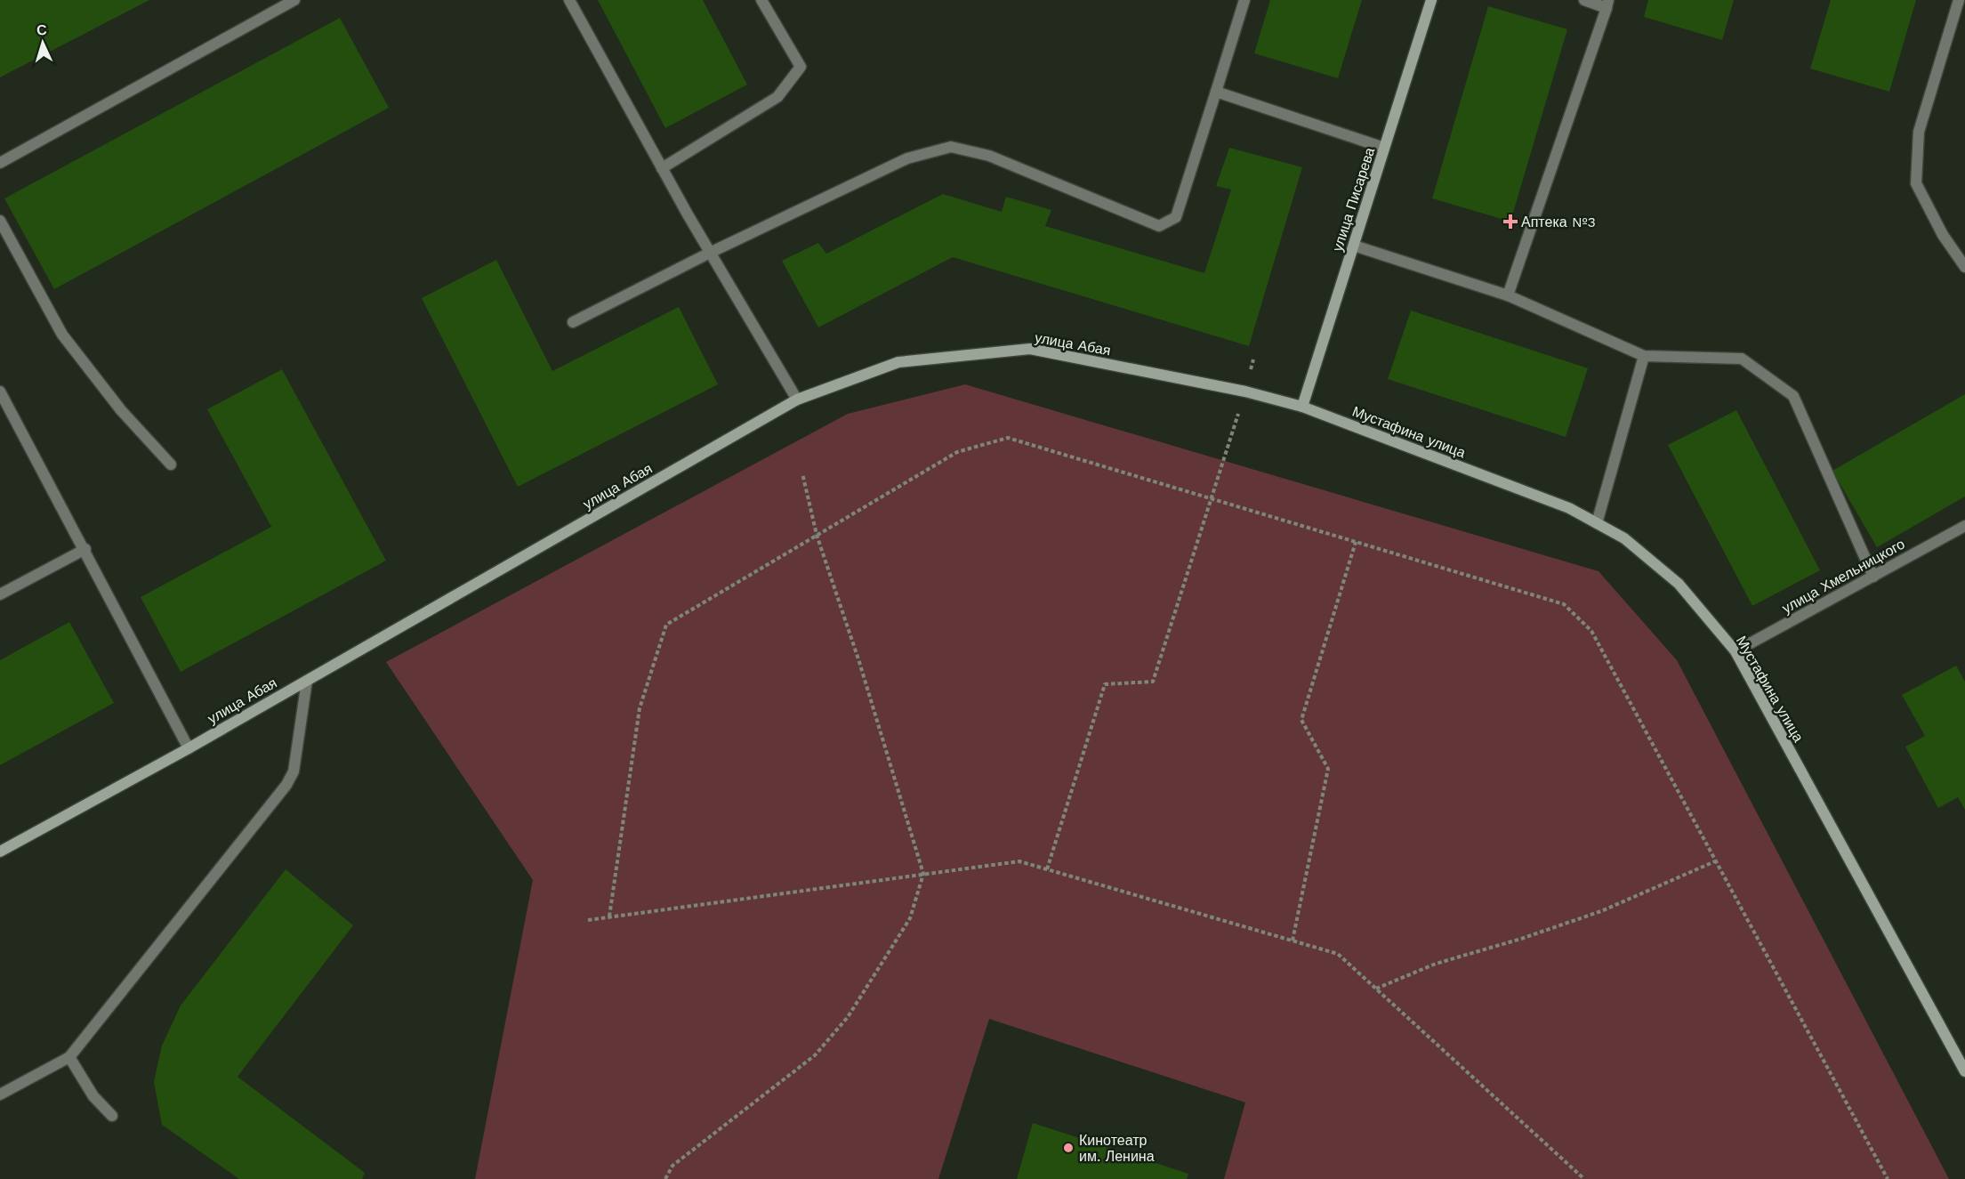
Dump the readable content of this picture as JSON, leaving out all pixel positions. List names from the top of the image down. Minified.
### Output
{"streets":{"main road":["улица Писарева","улица Абая","Мустафина улица"],"street":["улица Хмельницкого"]},"crossings":[["улица Писарева","улица Абая"],["улица Писарева","Мустафина улица"],["улица Абая","Мустафина улица"],["Мустафина улица","улица Хмельницкого"]],"places":{"health":["Аптека №3"],"other":["Кинотеатр им. Ленина"]},"north":"top"}
